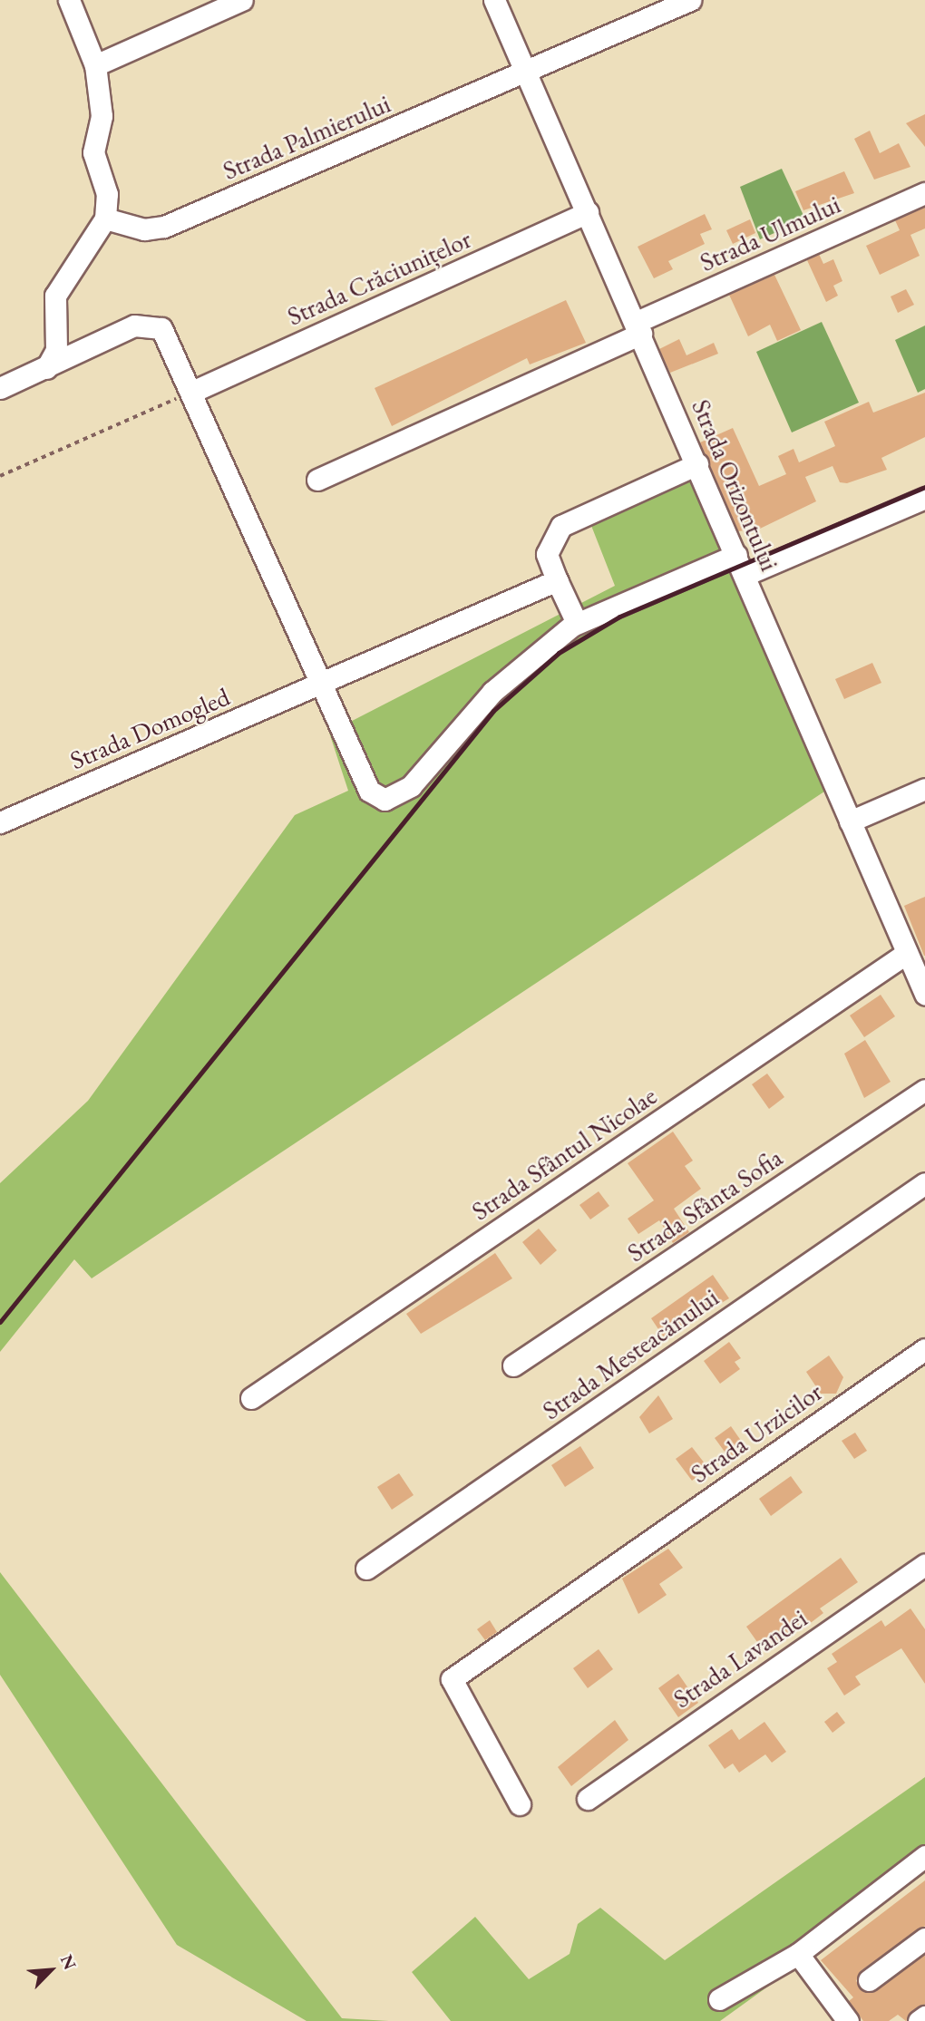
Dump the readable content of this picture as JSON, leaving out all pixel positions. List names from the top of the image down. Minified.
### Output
{"streets":{"street":["Strada Palmierului","Strada Ulmului","Strada Crăciunițelor","Strada Orizontului","Strada Domogled","Strada Sfântul Nicolae","Strada Sfânta Sofia","Strada Mesteacănului","Strada Urzicilor","Strada Lavandei"]},"crossings":[["Strada Palmierului","Strada Orizontului"],["Strada Ulmului","Strada Orizontului"],["Strada Crăciunițelor","Strada Orizontului"],["Strada Orizontului","Strada Sfântul Nicolae"]],"north":"top right"}
